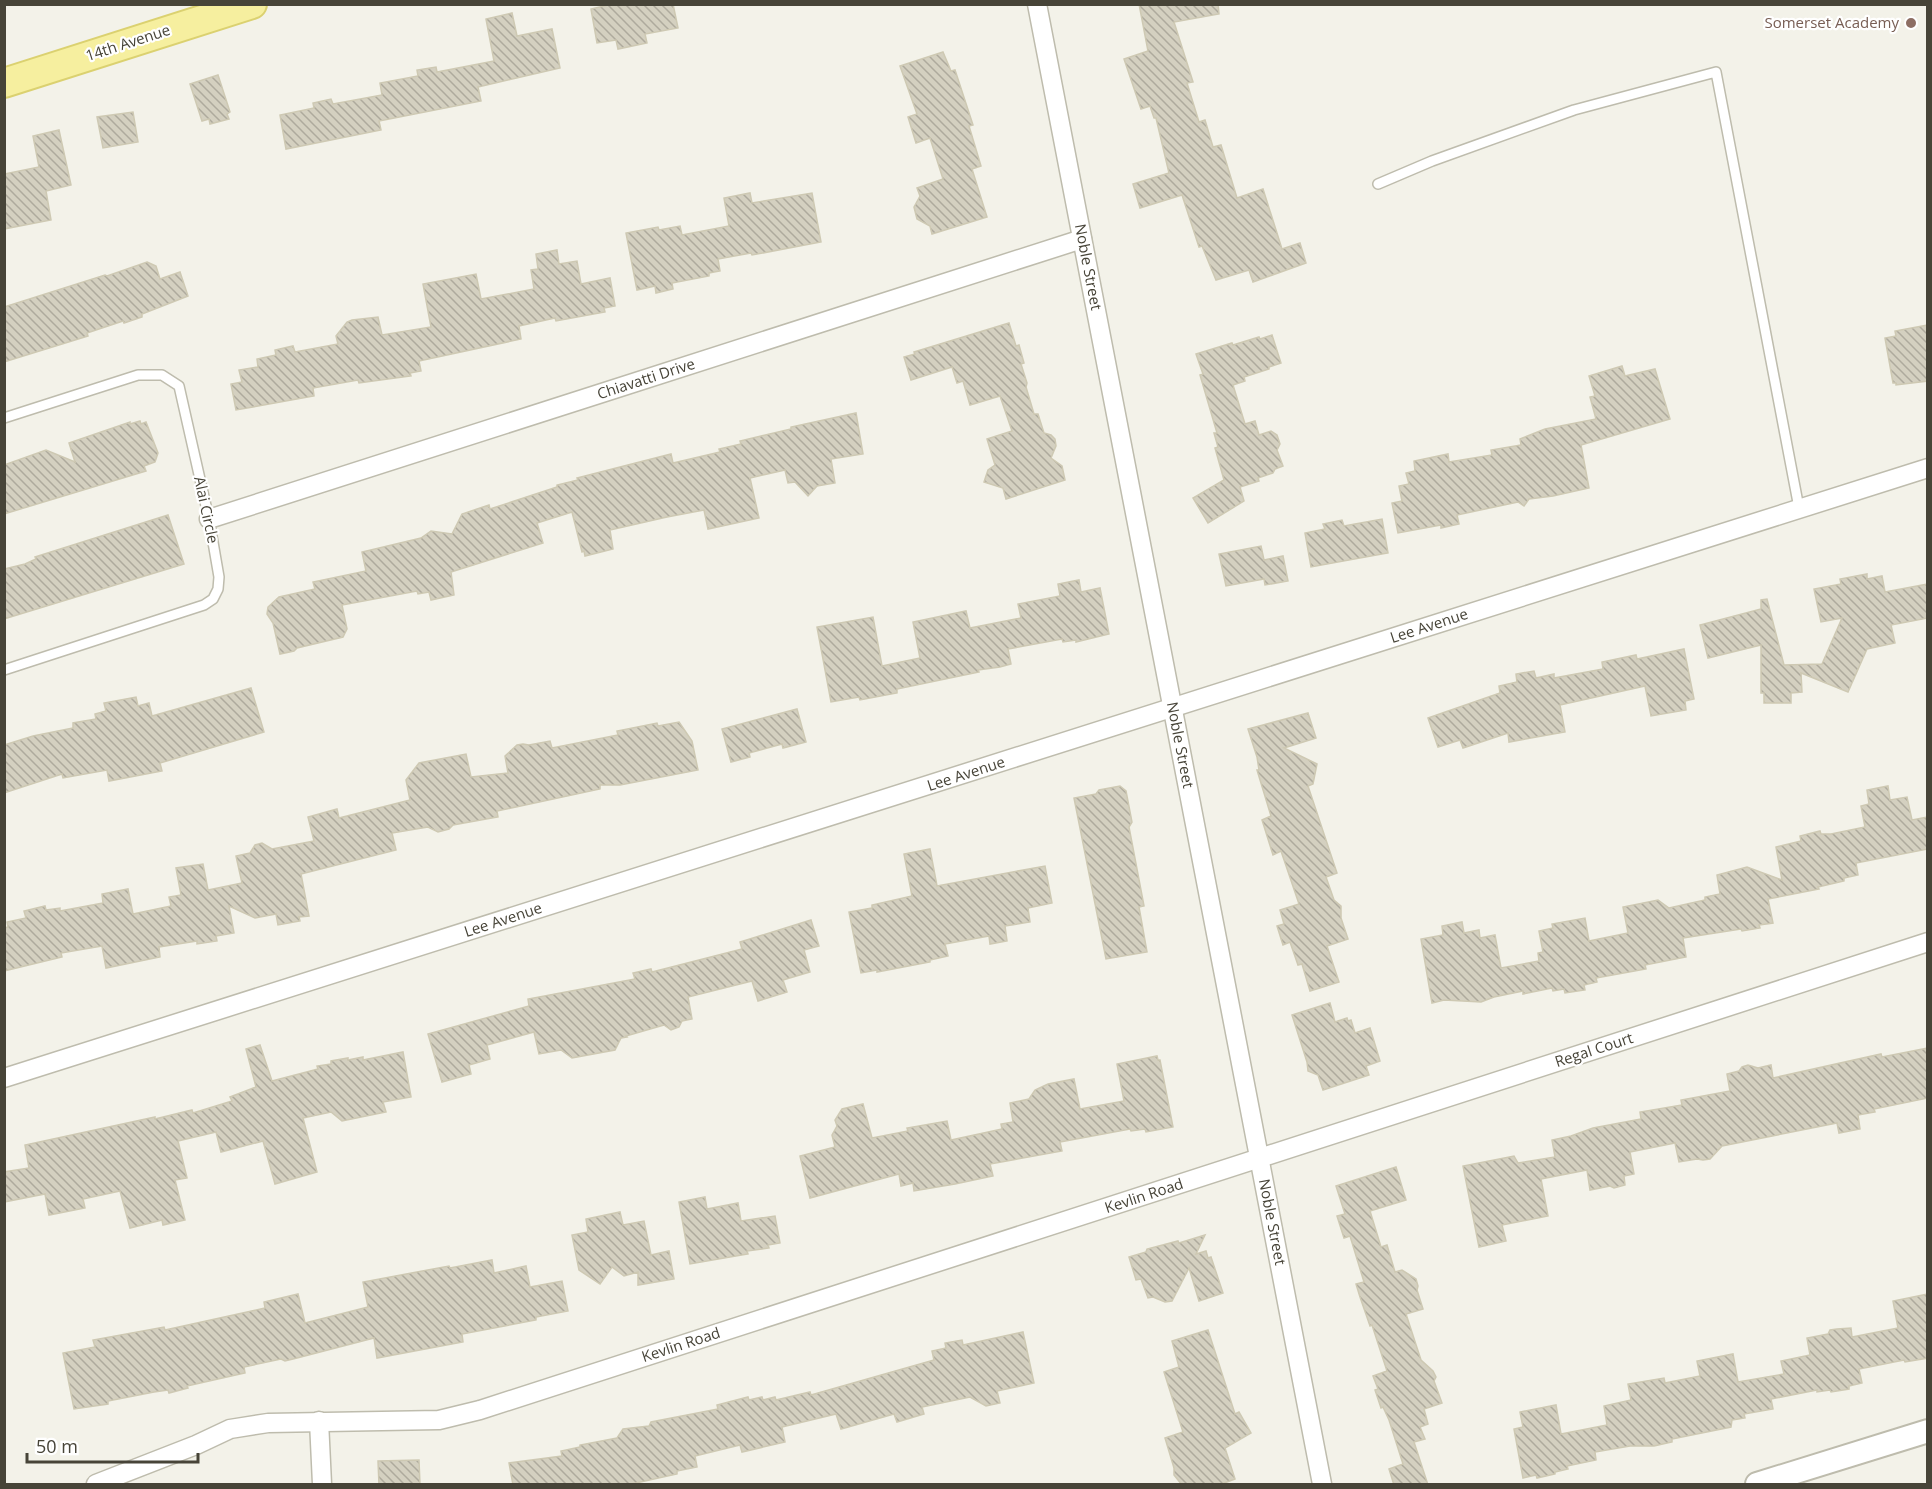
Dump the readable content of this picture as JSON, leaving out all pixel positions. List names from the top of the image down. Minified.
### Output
{"streets":{"main road":["14th Avenue"],"street":["Noble Street","Chiavatti Drive","Lee Avenue","Regal Court","Kevlin Road"],"lane":["Alai Circle"]},"crossings":[["Noble Street","Chiavatti Drive"],["Noble Street","Lee Avenue"],["Noble Street","Regal Court"],["Noble Street","Kevlin Road"],["Chiavatti Drive","Alai Circle"],["Regal Court","Kevlin Road"]],"places":["Somerset Academy"],"scale_bar":"50 m"}
